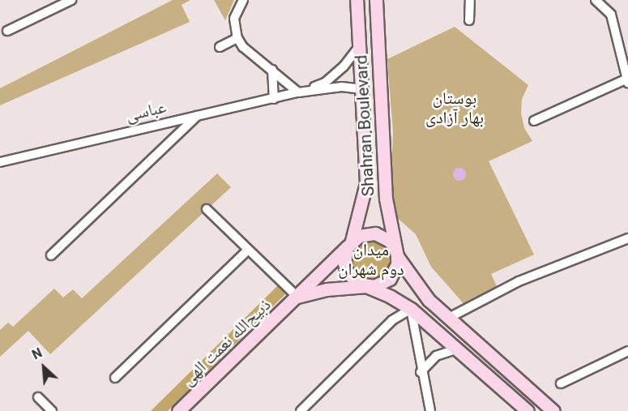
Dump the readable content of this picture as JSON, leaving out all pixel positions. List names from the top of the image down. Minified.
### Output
{"streets":{"street":["عباسی","Shahran Boulevard","ذبیح‌الله نعمت الهی"]},"crossings":[["Shahran Boulevard","ذبیح‌الله نعمت الهی"]],"parks":["بوستان بهار آزادی","میدان دوم شهران"],"north":"top left"}
